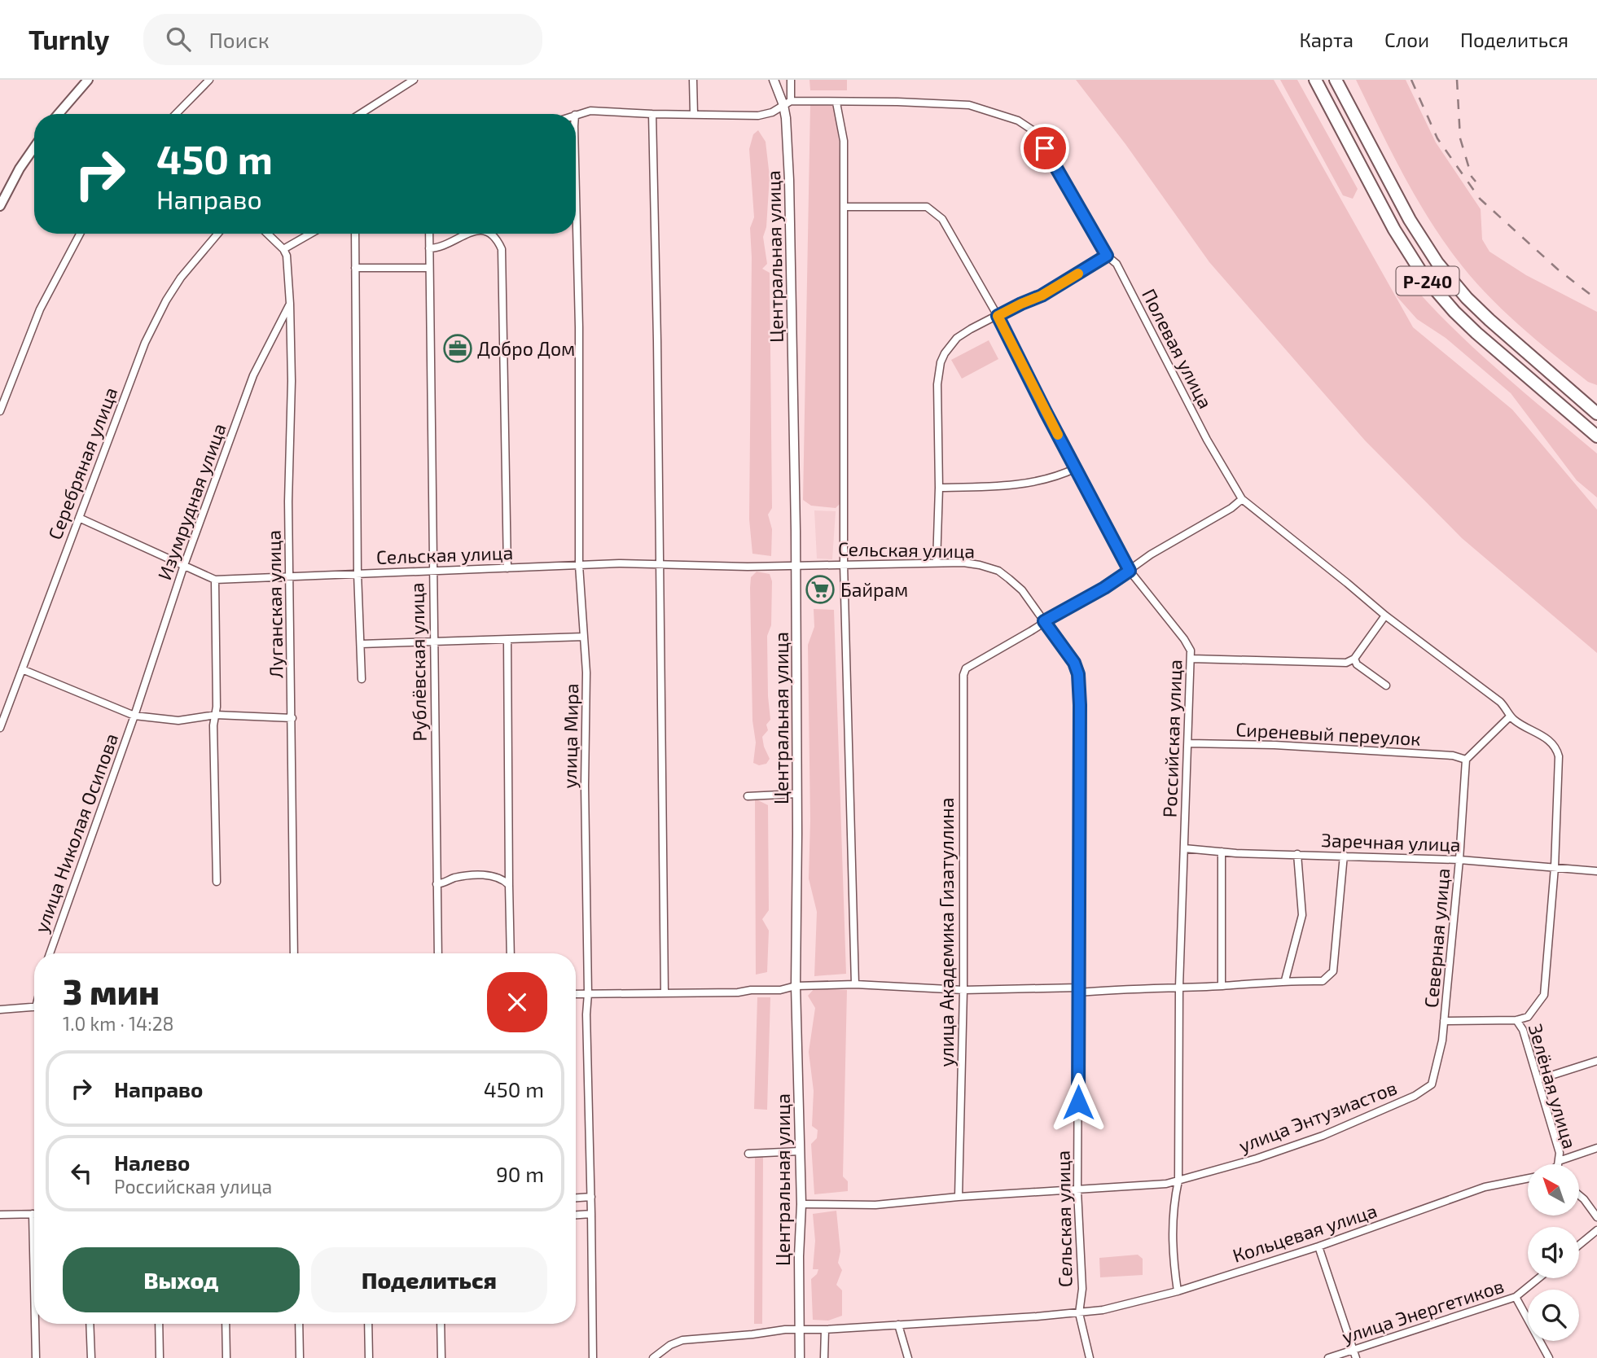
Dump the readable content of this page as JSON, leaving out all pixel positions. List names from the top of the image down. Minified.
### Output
{"streets":{"highway":["Р-240"],"street":["Центральная улица","Полевая улица","Серебряная улица","Изумрудная улица","Сельская улица","Луганская улица","Рублёвская улица","Сиреневый переулок","улица Мира","Российская улица","улица Николая Осипова","Заречная улица","улица Академика Гизатуллина","Северная улица","Зелёная улица","улица Энтузиастов","Кольцевая улица","улица Энергетиков"]},"crossings":[["Центральная улица","Полевая улица"],["Центральная улица","Сельская улица"],["Центральная улица","улица Энтузиастов"],["Центральная улица","Кольцевая улица"],["Полевая улица","Заречная улица"],["Серебряная улица","Сельская улица"],["Изумрудная улица","Сельская улица"],["Изумрудная улица","Луганская улица"],["Изумрудная улица","улица Николая Осипова"],["Сельская улица","Луганская улица"],["Сельская улица","Рублёвская улица"],["Сельская улица","улица Мира"],["Сельская улица","улица Академика Гизатуллина"],["Сельская улица","улица Энтузиастов"],["Сельская улица","Кольцевая улица"],["Сиреневый переулок","Российская улица"],["Сиреневый переулок","Северная улица"],["Российская улица","Заречная улица"],["Российская улица","улица Энтузиастов"],["Российская улица","Кольцевая улица"],["Заречная улица","Северная улица"],["улица Академика Гизатуллина","улица Энтузиастов"],["Северная улица","улица Энтузиастов"]],"places":{"office":["Добро Дом"],"supermarket":["Байрам"]},"north":"top left","page":{"header":"Turnly","search":"Поиск","nav":["Карта","Слои","Поделиться"],"turn":["450 m","Направо"],"heading":["3 мин","1.0 km · 14:28"],"list":[{"name":"Направо","value":"450 m"},{"name":"Налево","note":"Российская улица","value":"90 m"}],"buttons":["Выход","Поделиться"]}}
